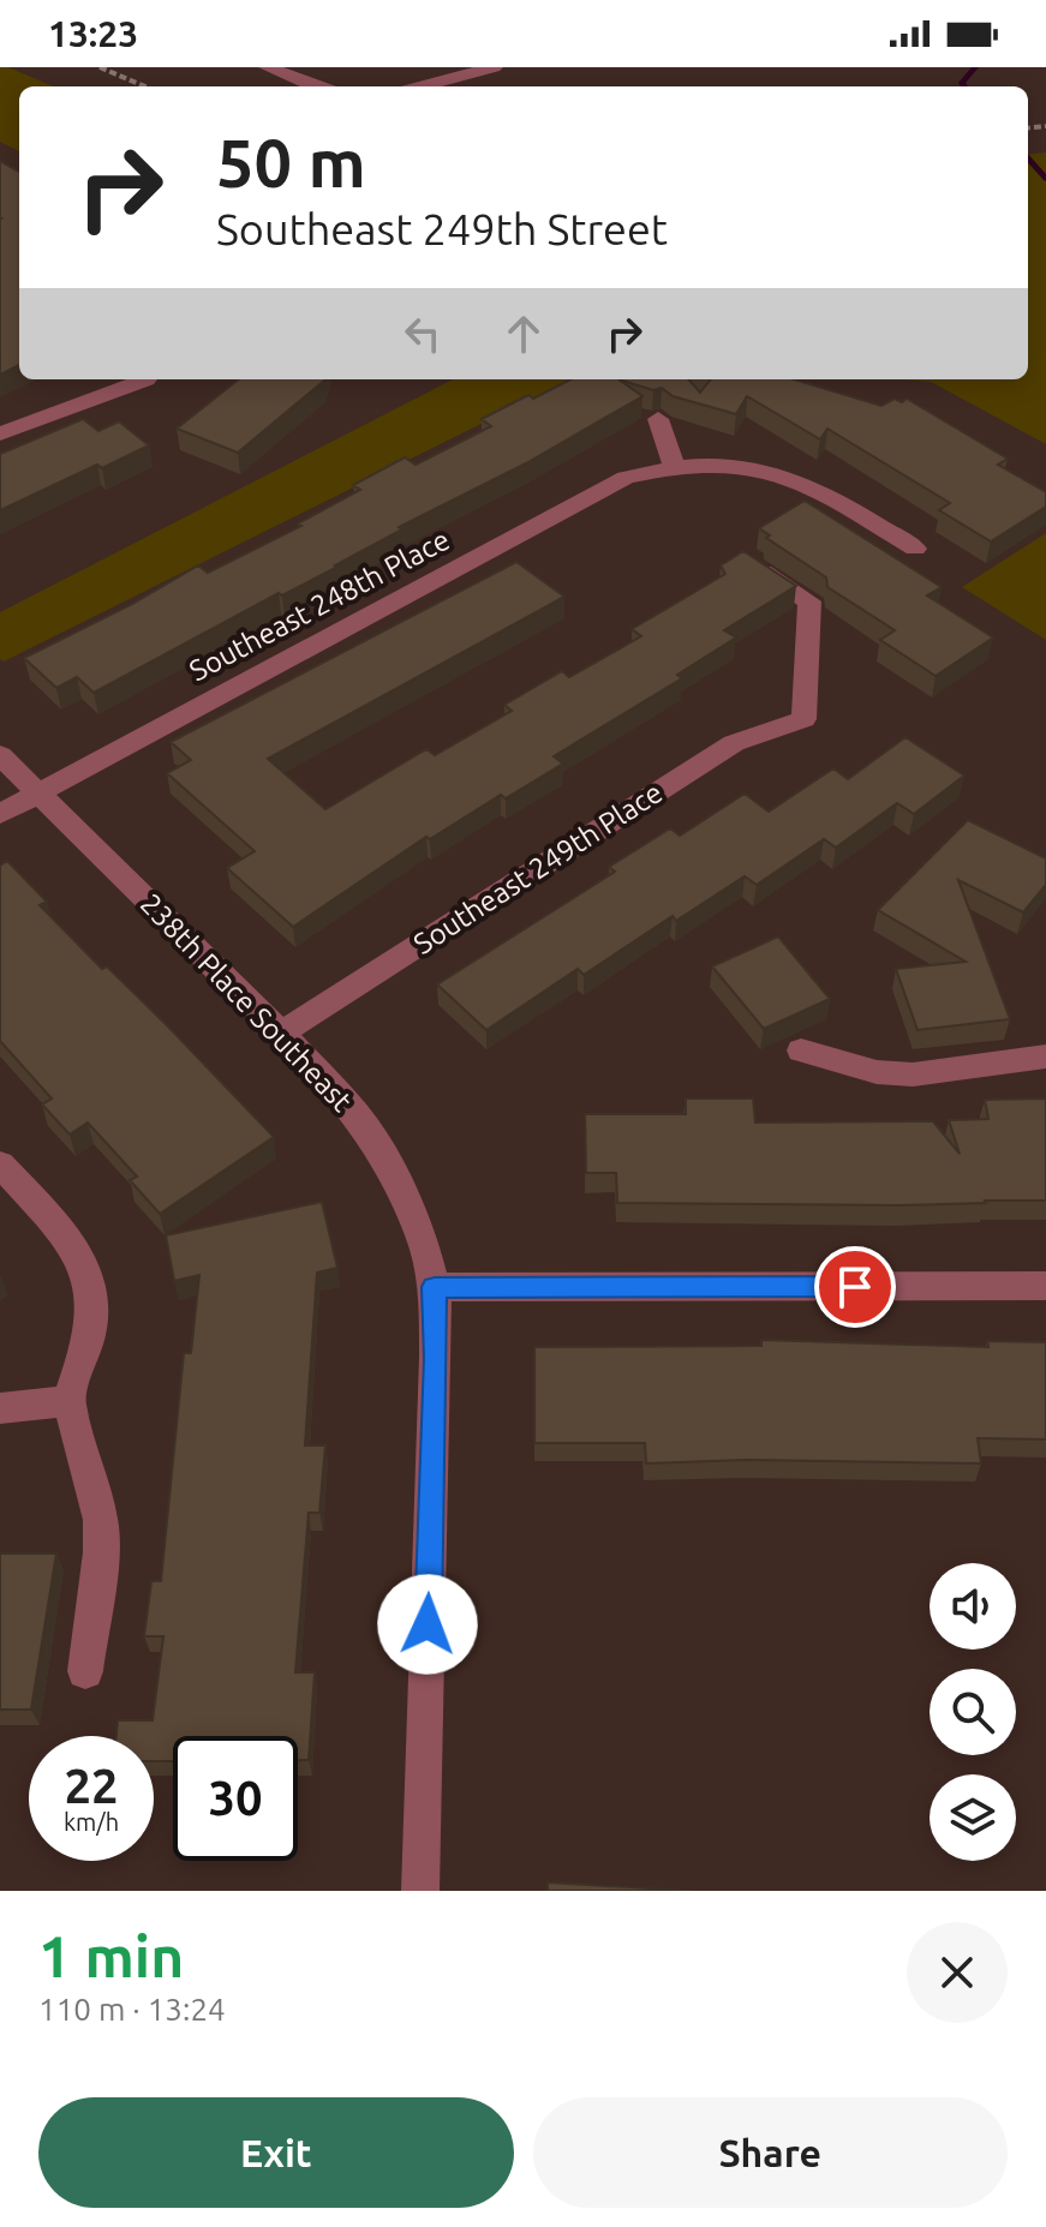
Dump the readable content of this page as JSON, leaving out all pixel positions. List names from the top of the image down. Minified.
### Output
{"streets":{"street":["Southeast 248th Place","Southeast 249th Place","238th Place Southeast"]},"crossings":[["Southeast 248th Place","238th Place Southeast"],["Southeast 249th Place","238th Place Southeast"]],"page":{"status":"13:23","turn":["50 m","Southeast 249th Street"],"speed":"22 km/h","limit":"30","heading":["1 min","110 m · 13:24"],"buttons":["Exit","Share"]}}
